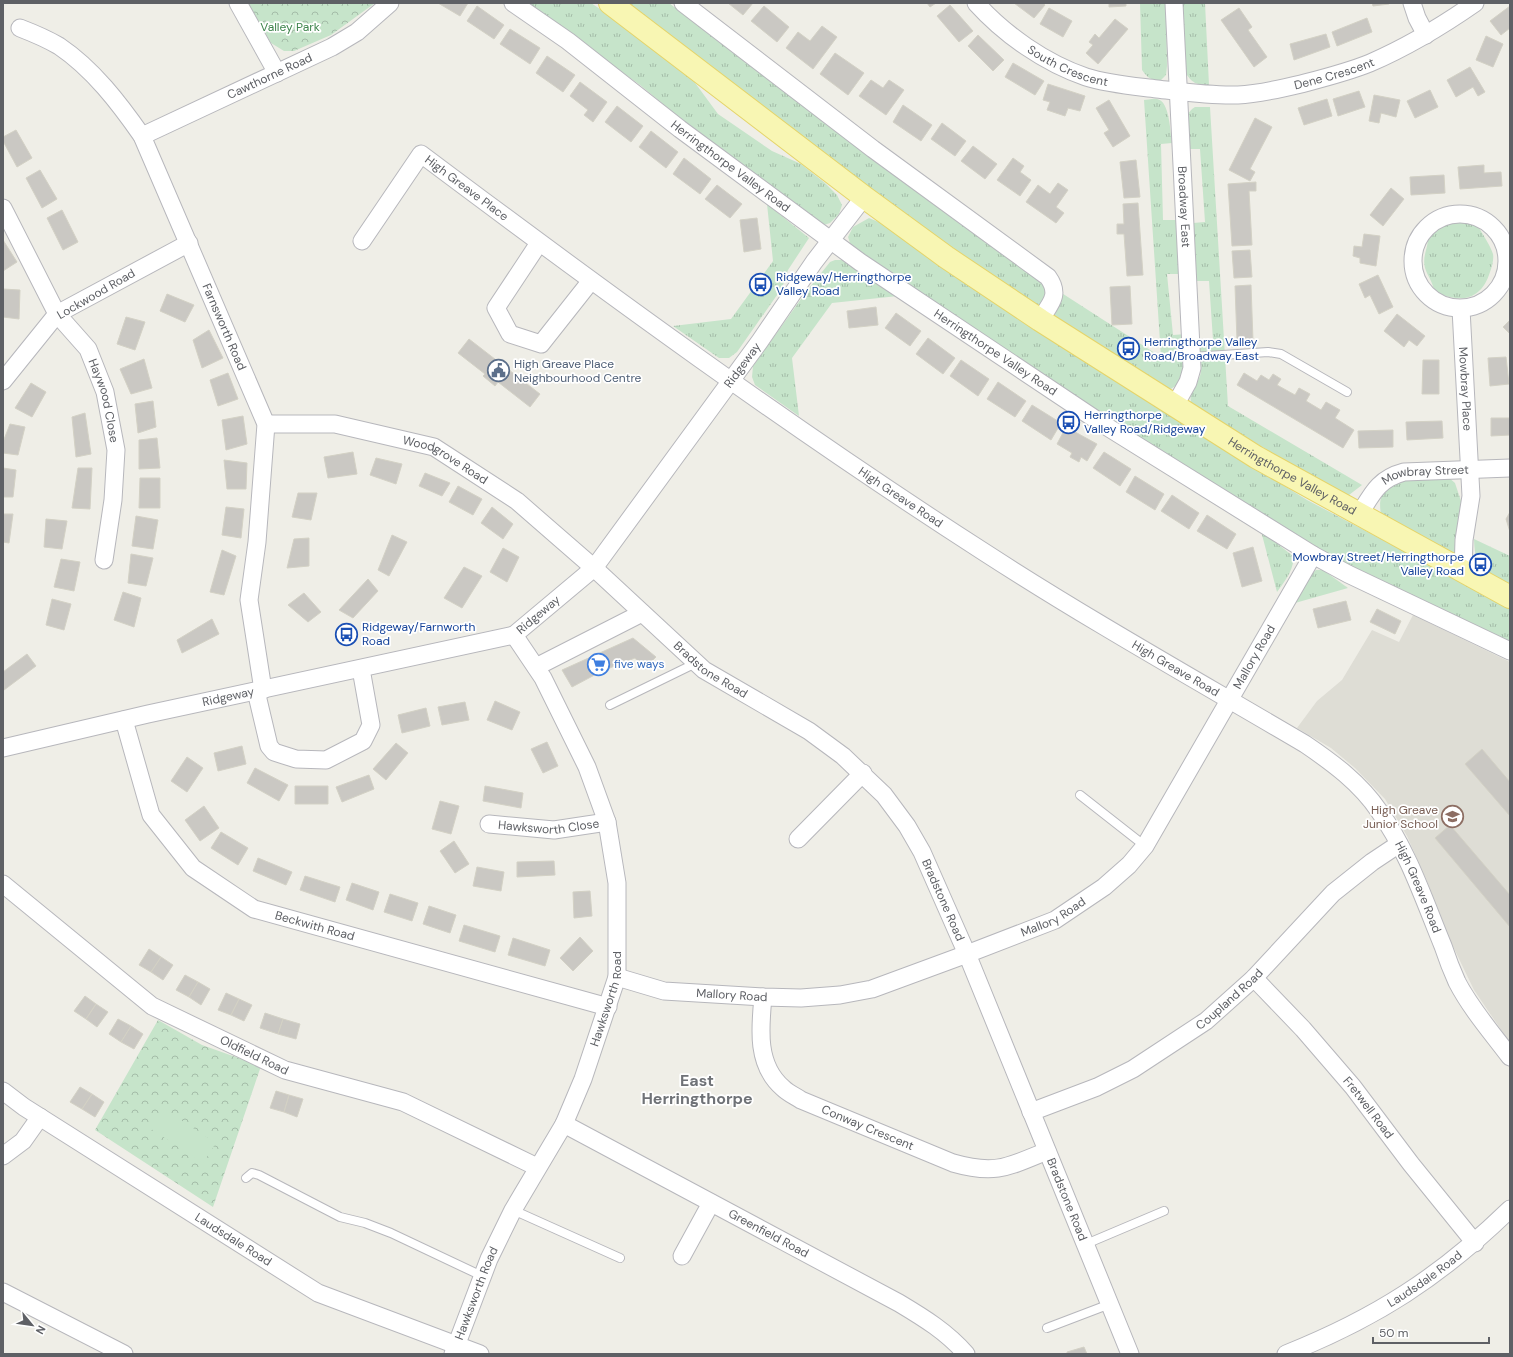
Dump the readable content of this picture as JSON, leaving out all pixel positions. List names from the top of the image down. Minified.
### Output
{"streets":{"main road":["Herringthorpe Valley Road"],"street":["South Crescent","Dene Crescent","Cawthorne Road","High Greave Place","Broadway East","Lockwood Road","Farnsworth Road","Ridgeway","Mowbray Place","Haywood Close","Woodgrove Road","Mowbray Street","High Greave Road","Mallory Road","Bradstone Road","Hawksworth Close","Beckwith Road","Coupland Road","Hawksworth Road","Oldfield Road","Fretwell Road","Conway Crescent","Greenfield Road","Laudsdale Road"]},"crossings":[["South Crescent","Dene Crescent"],["South Crescent","Broadway East"],["Dene Crescent","Broadway East"],["Cawthorne Road","Farnsworth Road"],["Herringthorpe Valley Road","Broadway East"],["Herringthorpe Valley Road","Ridgeway"],["Herringthorpe Valley Road","Mowbray Place"],["Herringthorpe Valley Road","Mowbray Street"],["Herringthorpe Valley Road","Mallory Road"],["High Greave Place","Ridgeway"],["High Greave Place","High Greave Road"],["Lockwood Road","Farnsworth Road"],["Lockwood Road","Haywood Close"],["Farnsworth Road","Ridgeway"],["Farnsworth Road","Woodgrove Road"],["Ridgeway","Woodgrove Road"],["Ridgeway","High Greave Road"],["Ridgeway","Bradstone Road"],["Ridgeway","Beckwith Road"],["Ridgeway","Hawksworth Road"],["Mowbray Place","Mowbray Street"],["Woodgrove Road","Bradstone Road"],["High Greave Road","Mallory Road"],["High Greave Road","Coupland Road"],["Mallory Road","Bradstone Road"],["Mallory Road","Hawksworth Road"],["Mallory Road","Conway Crescent"],["Bradstone Road","Coupland Road"],["Bradstone Road","Conway Crescent"],["Hawksworth Close","Hawksworth Road"],["Beckwith Road","Hawksworth Road"],["Coupland Road","Fretwell Road"],["Hawksworth Road","Oldfield Road"],["Hawksworth Road","Greenfield Road"],["Hawksworth Road","Laudsdale Road"],["Fretwell Road","Laudsdale Road"]],"districts":["East Herringthorpe"],"parks":["Valley Park"],"places":{"bus stop":["Ridgeway/Herringthorpe Valley Road","Herringthorpe Valley Road/Broadway East","Herringthorpe Valley Road/Ridgeway","Mowbray Street/Herringthorpe Valley Road","Ridgeway/Farnworth Road"],"public building":["High Greave Place Neighbourhood Centre"],"supermarket":["five ways"],"school or university":["High Greave Junior School"]},"scale_bar":"50 m","north":"bottom right"}
